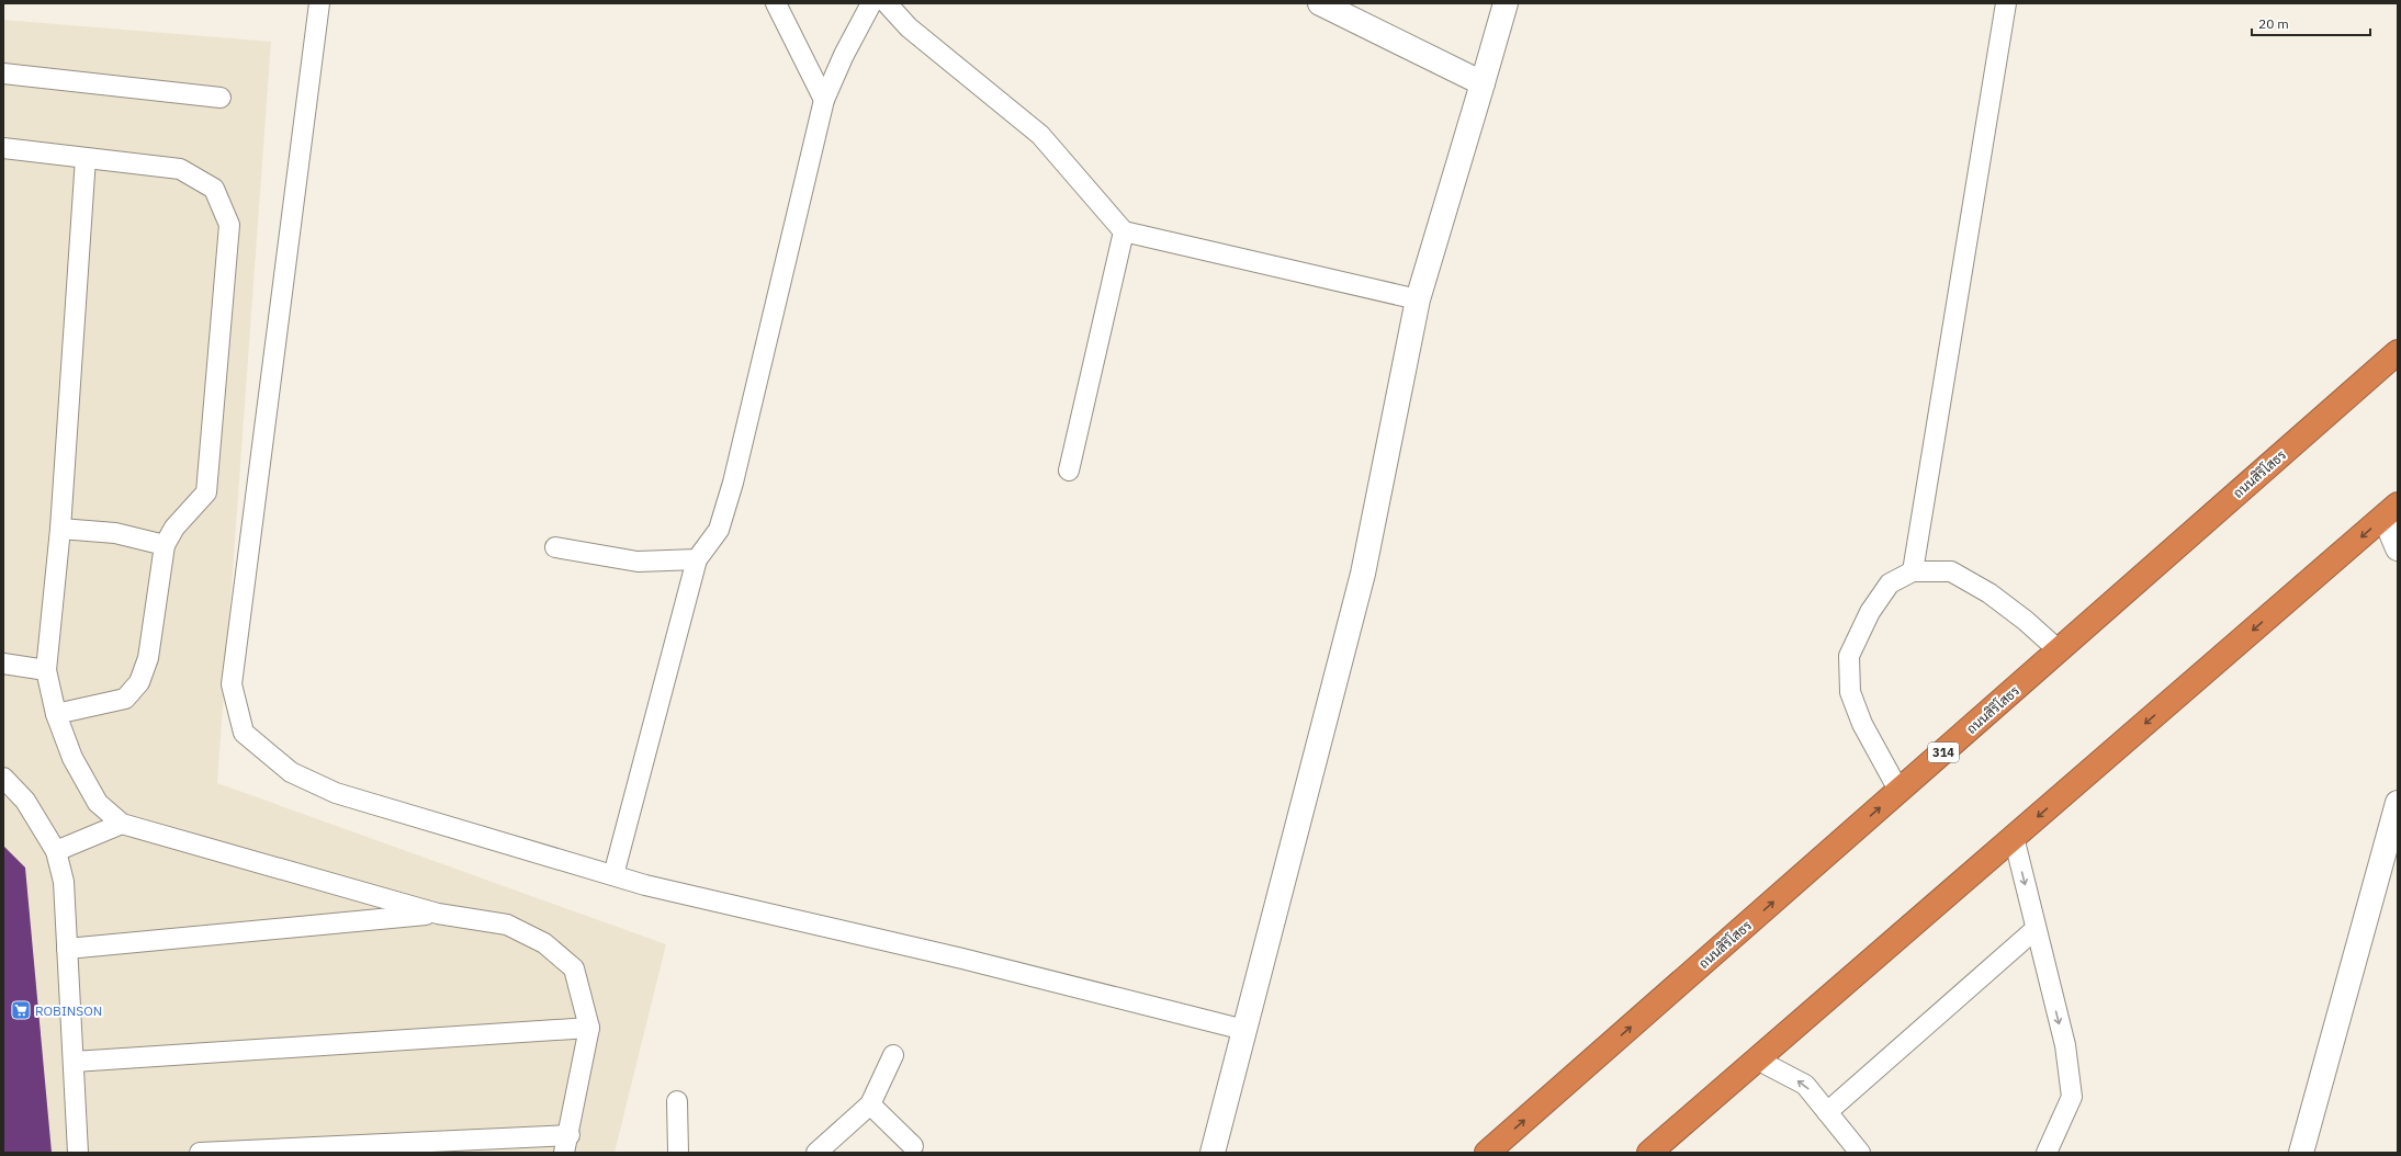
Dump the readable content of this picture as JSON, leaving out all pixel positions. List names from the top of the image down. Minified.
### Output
{"streets":{"highway":["ถนนสิริโสธร","314"]},"places":{"supermarket":["ROBINSON"]},"scale_bar":"20 m"}
